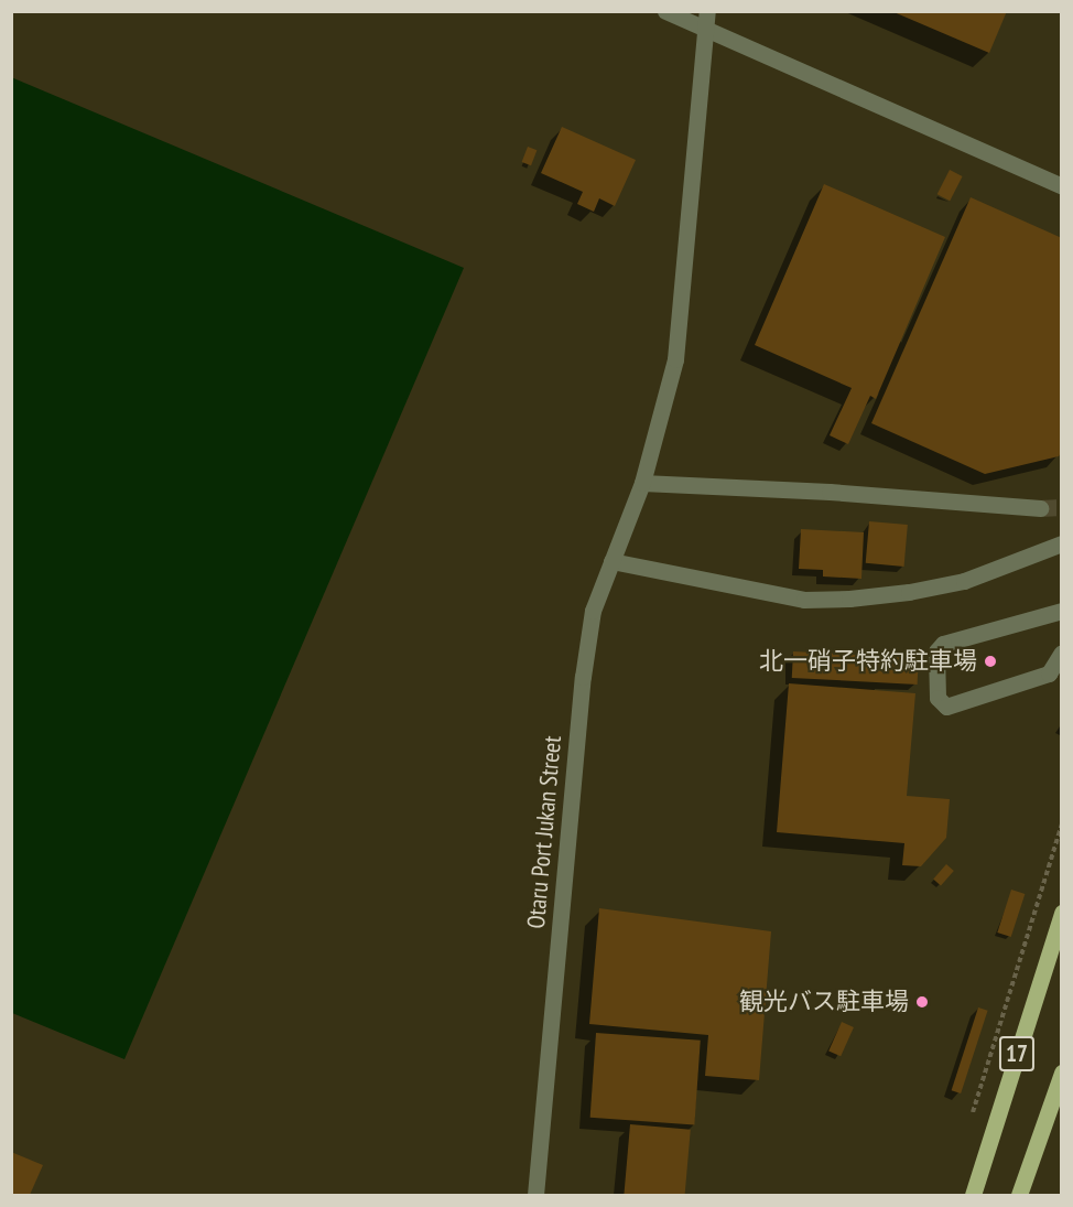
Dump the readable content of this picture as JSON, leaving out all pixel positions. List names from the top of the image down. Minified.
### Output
{"streets":{"main road":["17"],"street":["Otaru Port Jukan Street"]},"places":["北一硝子特約駐車場","観光バス駐車場"]}
